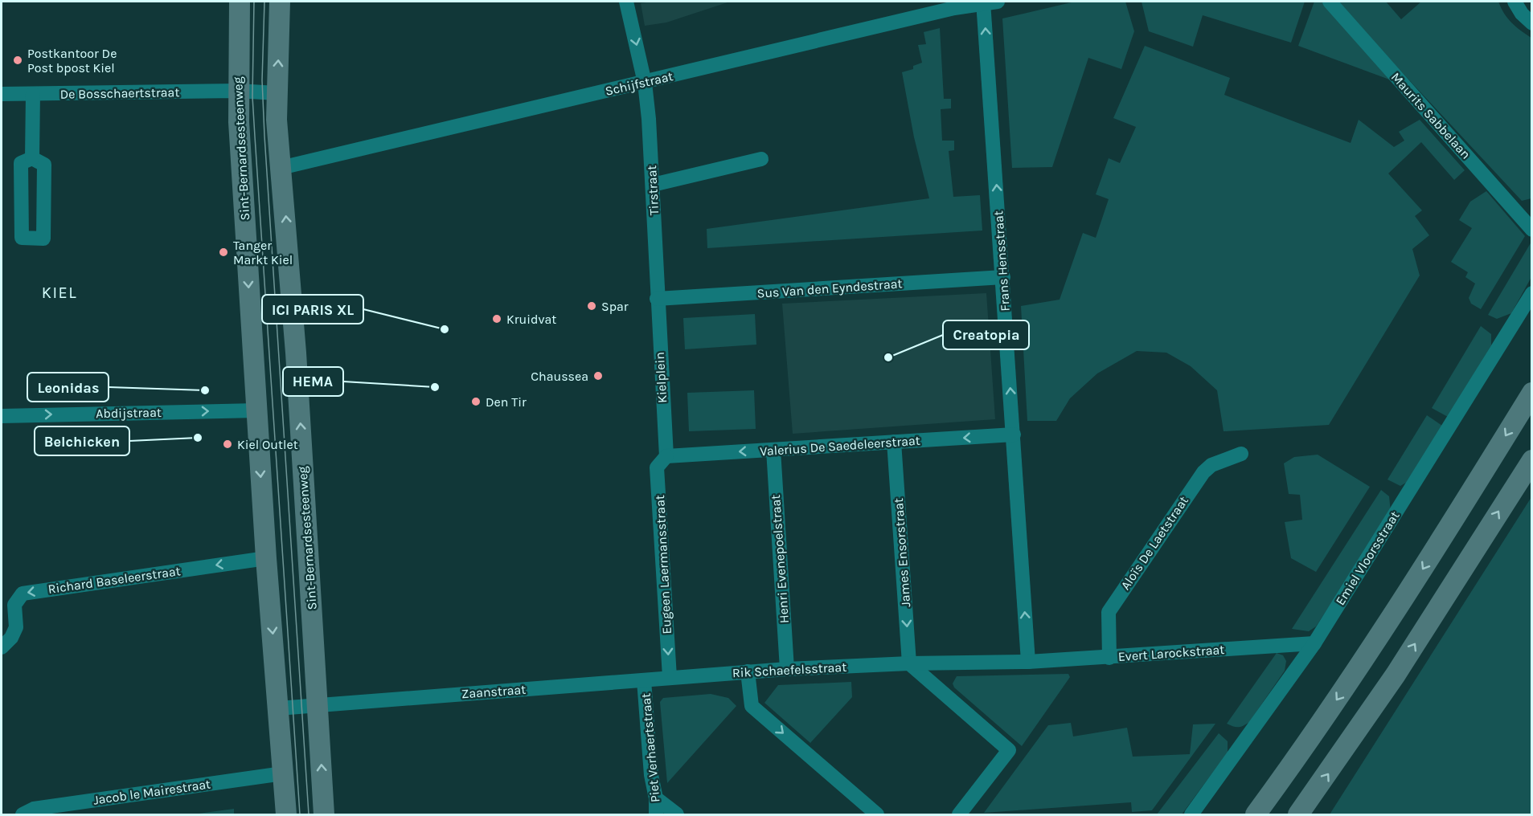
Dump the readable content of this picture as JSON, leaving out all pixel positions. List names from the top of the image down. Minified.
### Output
{"streets":{"street":["Schijfstraat","De Bosschaertstraat","Maurits Sabbelaan","Sint-Bernardsesteenweg","Tirstraat","Frans Hensstraat","Sus Van den Eyndestraat","Kielplein","Abdijstraat","Valerius De Saedeleerstraat","Aloïs De Laetstraat","James Ensorstraat","Emiel Vloorsstraat","Henri Evenepoelstraat","Eugeen Laermansstraat","Richard Baseleerstraat","Evert Larockstraat","Rik Schaefelsstraat","Zaanstraat","Piet Verhaertstraat","Jacob le Mairestraat"]},"crossings":[["Schijfstraat","Sint-Bernardsesteenweg"],["Schijfstraat","Tirstraat"],["Schijfstraat","Frans Hensstraat"],["De Bosschaertstraat","Sint-Bernardsesteenweg"],["Sint-Bernardsesteenweg","Abdijstraat"],["Sint-Bernardsesteenweg","Richard Baseleerstraat"],["Sint-Bernardsesteenweg","Zaanstraat"],["Sint-Bernardsesteenweg","Jacob le Mairestraat"],["Tirstraat","Sus Van den Eyndestraat"],["Tirstraat","Kielplein"],["Frans Hensstraat","Sus Van den Eyndestraat"],["Frans Hensstraat","Valerius De Saedeleerstraat"],["Frans Hensstraat","Evert Larockstraat"],["Frans Hensstraat","Rik Schaefelsstraat"],["Sus Van den Eyndestraat","Kielplein"],["Kielplein","Valerius De Saedeleerstraat"],["Kielplein","Eugeen Laermansstraat"],["Valerius De Saedeleerstraat","James Ensorstraat"],["Valerius De Saedeleerstraat","Henri Evenepoelstraat"],["Valerius De Saedeleerstraat","Eugeen Laermansstraat"],["Aloïs De Laetstraat","Evert Larockstraat"],["James Ensorstraat","Rik Schaefelsstraat"],["Emiel Vloorsstraat","Evert Larockstraat"],["Henri Evenepoelstraat","Rik Schaefelsstraat"],["Eugeen Laermansstraat","Rik Schaefelsstraat"],["Eugeen Laermansstraat","Zaanstraat"],["Evert Larockstraat","Rik Schaefelsstraat"],["Rik Schaefelsstraat","Zaanstraat"],["Zaanstraat","Piet Verhaertstraat"]],"one_way":["Frans Hensstraat","Abdijstraat","Valerius De Saedeleerstraat","James Ensorstraat","Eugeen Laermansstraat","Richard Baseleerstraat"],"districts":["KIEL"],"places":["Postkantoor De Post bpost Kiel","Tanger Markt Kiel","Spar","Kruidvat","ICI PARIS XL","Creatopia","Chaussea","HEMA","Leonidas","Den Tir","Belchicken","Kiel Outlet"]}
